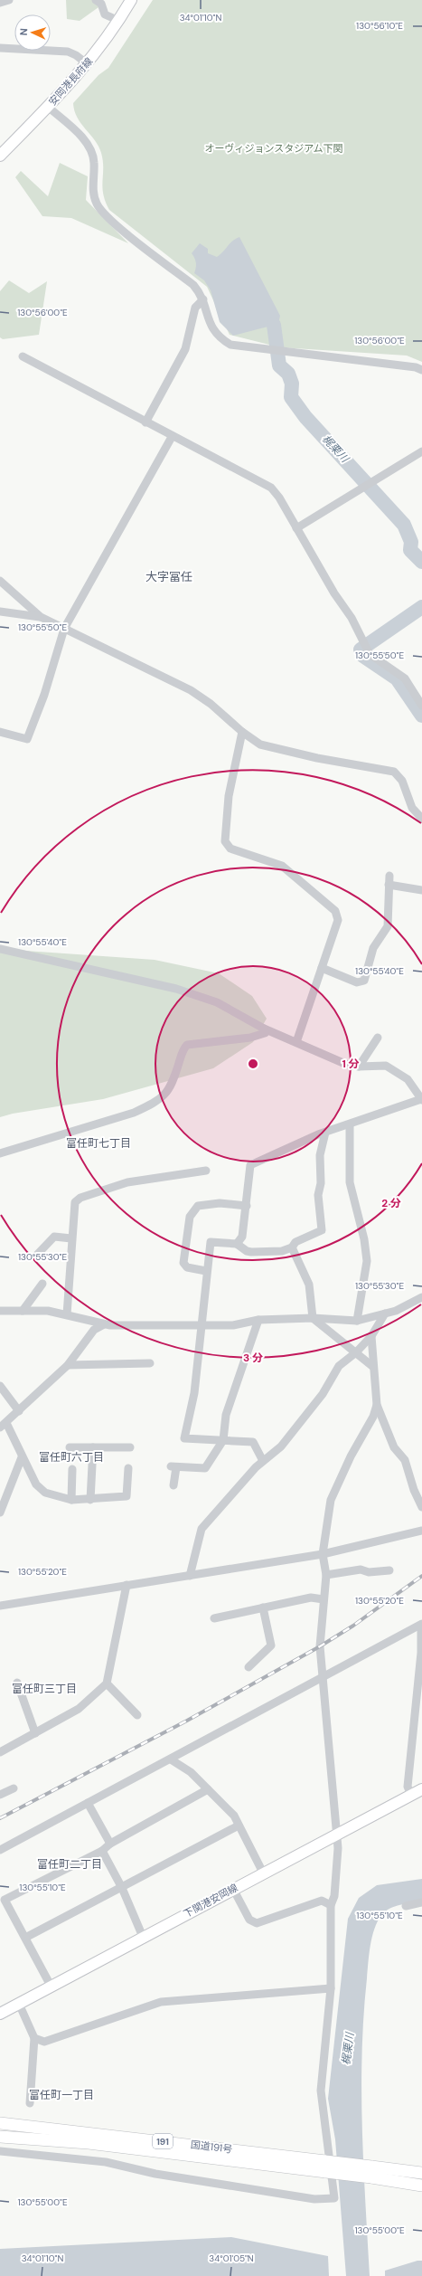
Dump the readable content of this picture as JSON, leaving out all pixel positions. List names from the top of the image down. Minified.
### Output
{"streets":{"highway":["191","国道191号"],"main road":["安岡港長府線","下関港安岡線"]},"districts":["大字冨任","富任町七丁目","富任町六丁目","富任町三丁目","富任町二丁目","富任町一丁目"],"water":["梶栗川"],"parks":["オーヴィジョンスタジアム下関"],"north":"left","coordinates":["34°01'10\"N","130°56'10\"E","130°56'00\"E","130°55'50\"E","130°55'40\"E","130°55'30\"E","130°55'20\"E","130°55'10\"E","130°55'00\"E","34°01'05\"N"],"rings":["1 分","2 分","3 分"]}
